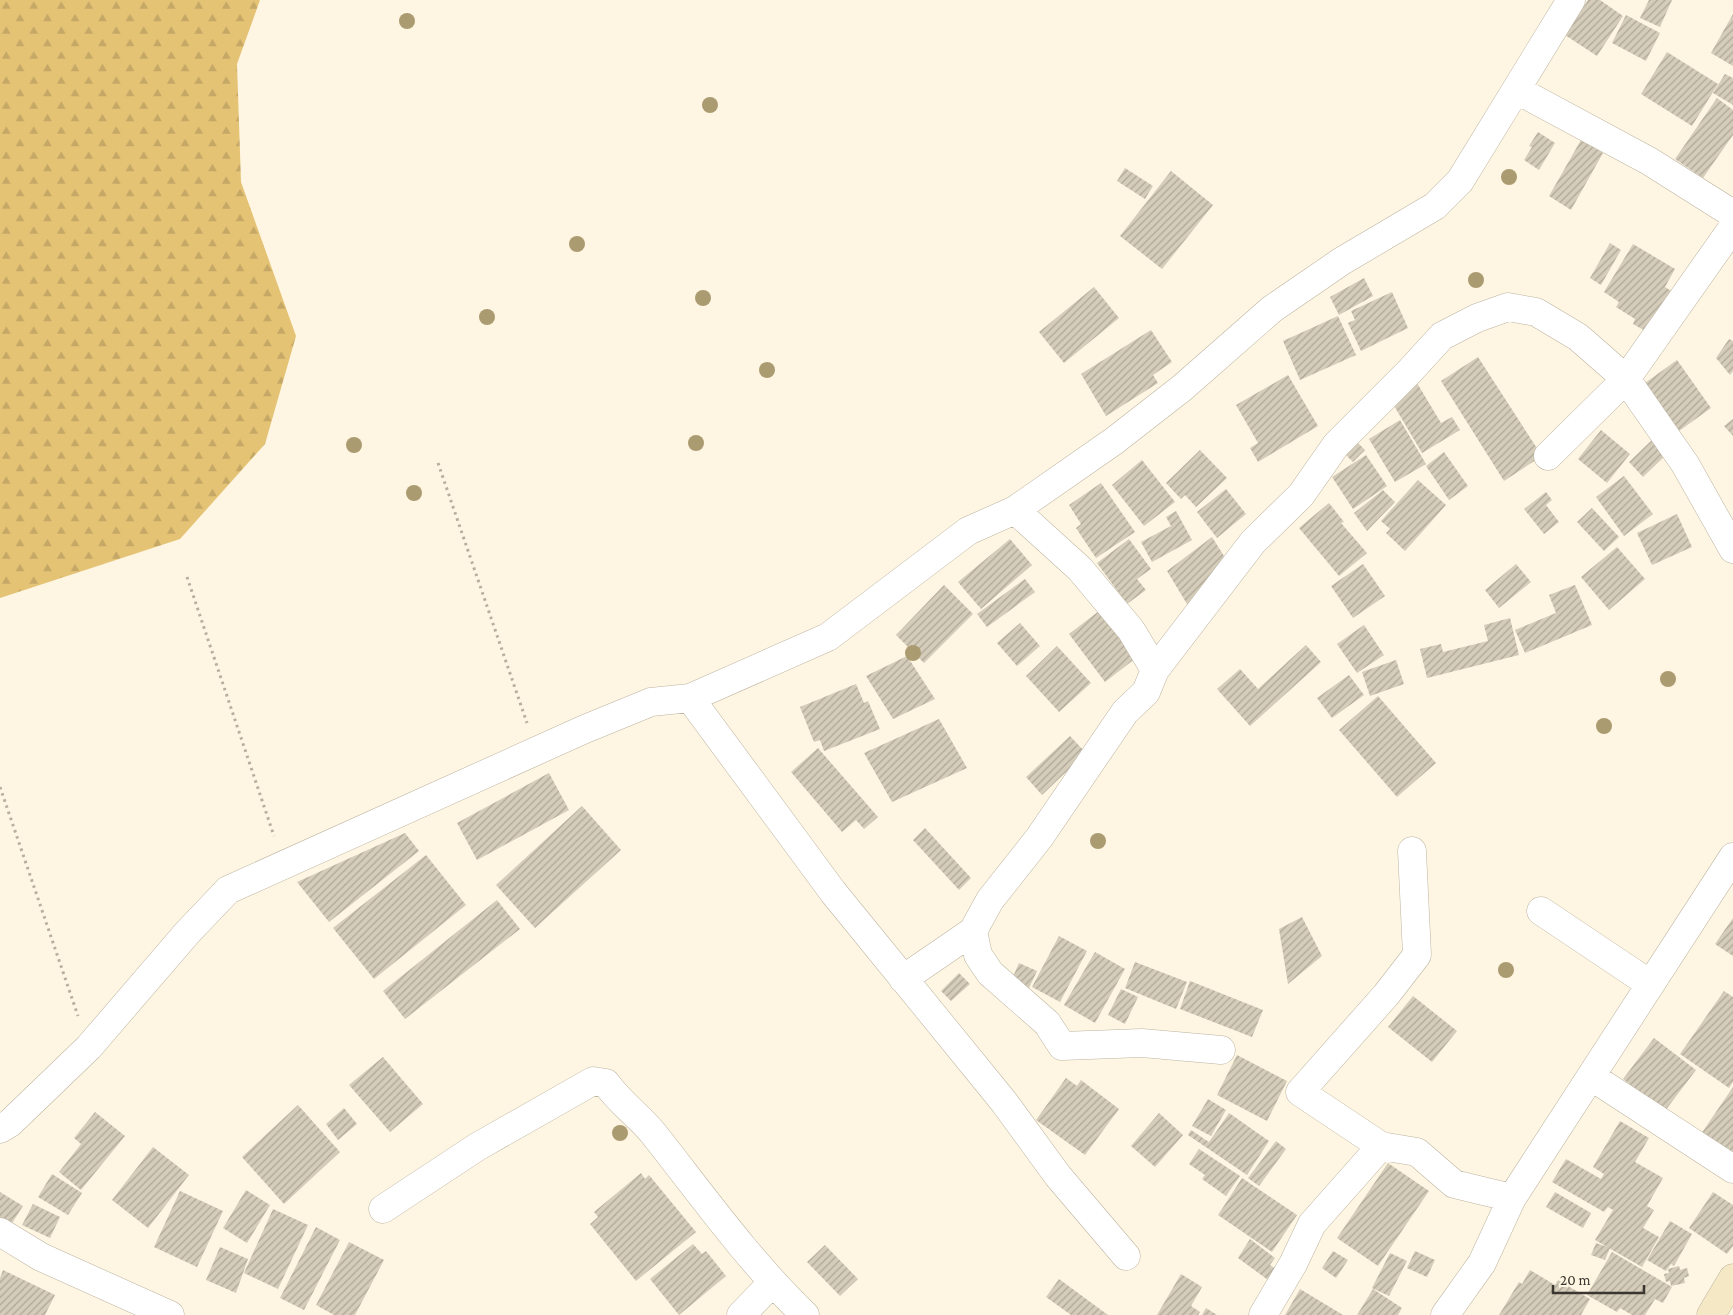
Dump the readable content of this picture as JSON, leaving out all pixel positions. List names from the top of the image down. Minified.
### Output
{"scale_bar":"20 m"}
